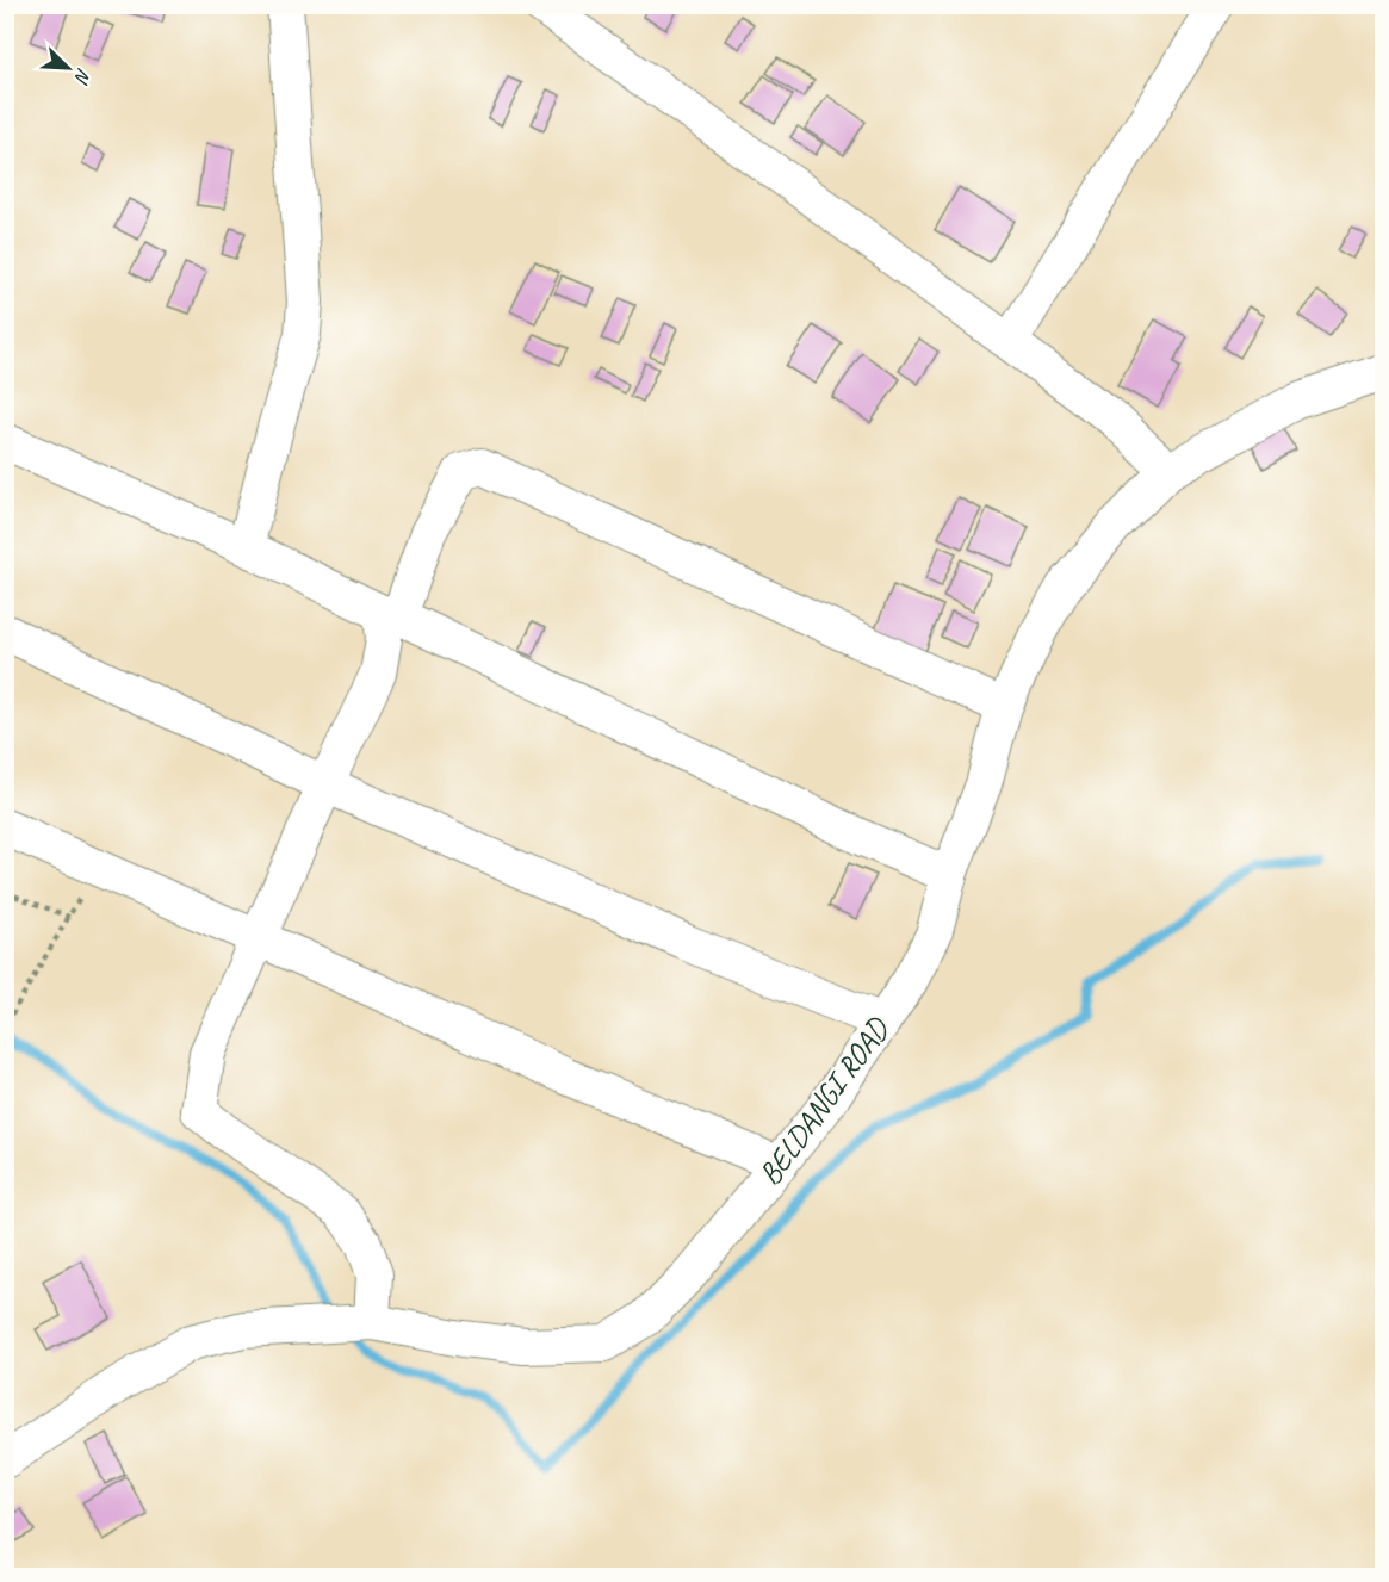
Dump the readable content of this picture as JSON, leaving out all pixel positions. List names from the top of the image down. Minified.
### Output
{"streets":{"street":["BELDANGI ROAD"]},"north":"bottom right"}
